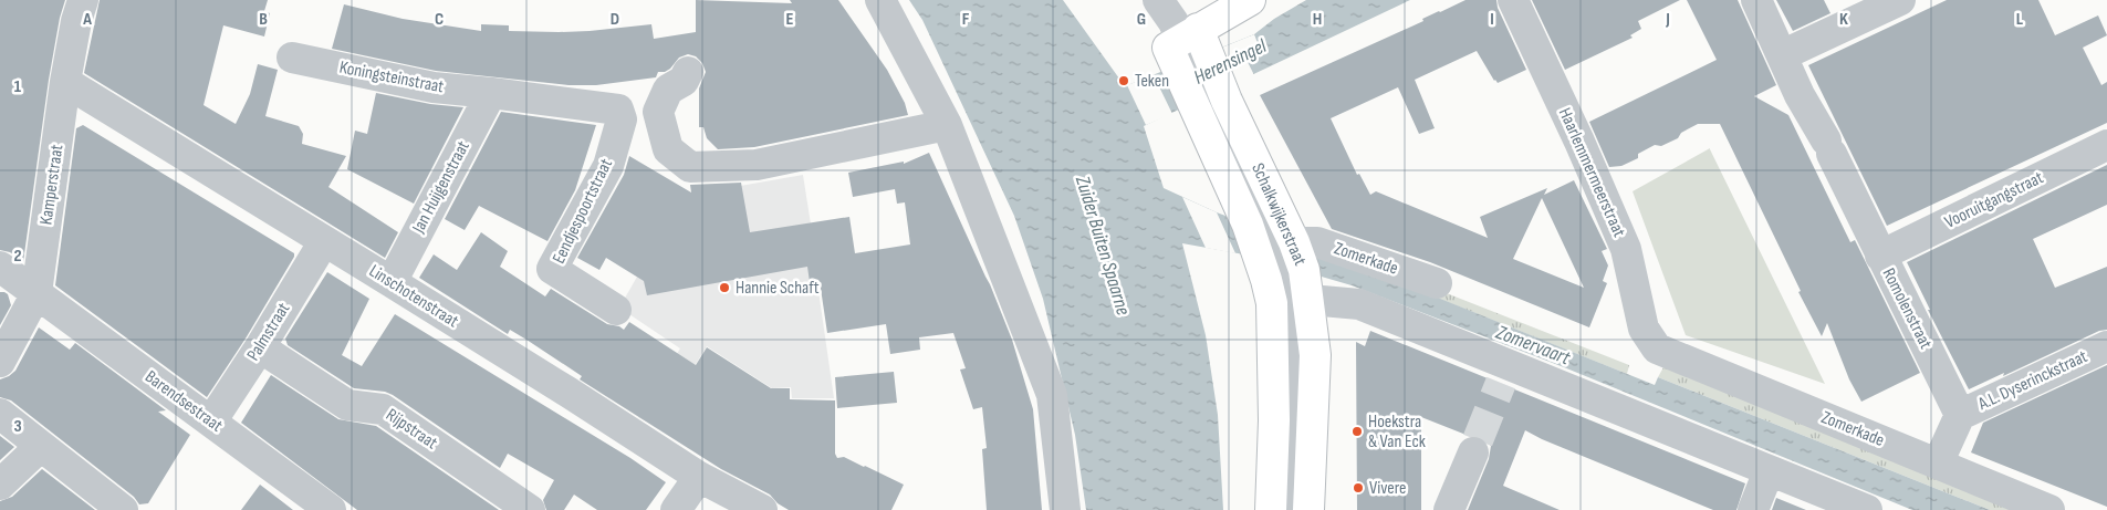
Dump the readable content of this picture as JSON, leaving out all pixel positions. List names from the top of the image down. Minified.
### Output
{"streets":{"main road":["Schalkwijkerstraat"],"street":["Koningsteinstraat","Haarlemmermeerstraat","Kamperstraat","Jan Huijgenstraat","Vooruitgangstraat","Eendjespoortstraat","Zomerkade","Linschotenstraat","Romolenstraat","Palmstraat","A.L. Dyserinckstraat","Barendsestraat","Rijpstraat"]},"crossings":[["Koningsteinstraat","Jan Huijgenstraat"],["Koningsteinstraat","Eendjespoortstraat"],["Haarlemmermeerstraat","Zomerkade"],["Kamperstraat","Linschotenstraat"],["Kamperstraat","Barendsestraat"],["Jan Huijgenstraat","Eendjespoortstraat"],["Jan Huijgenstraat","Linschotenstraat"],["Vooruitgangstraat","Romolenstraat"],["Schalkwijkerstraat","Zomerkade"],["Linschotenstraat","Palmstraat"],["Romolenstraat","A.L. Dyserinckstraat"],["Palmstraat","Barendsestraat"],["Palmstraat","Rijpstraat"]],"water":["Herensingel","Zuider Buiten Spaarne","Zomervaart"],"places":["Teken","Hannie Schaft","Hoekstra & Van Eck","Vivere"],"grid":{"columns":["A","B","C","D","E","F","G","H","I","J","K","L"],"rows":["1","2","3"]}}
